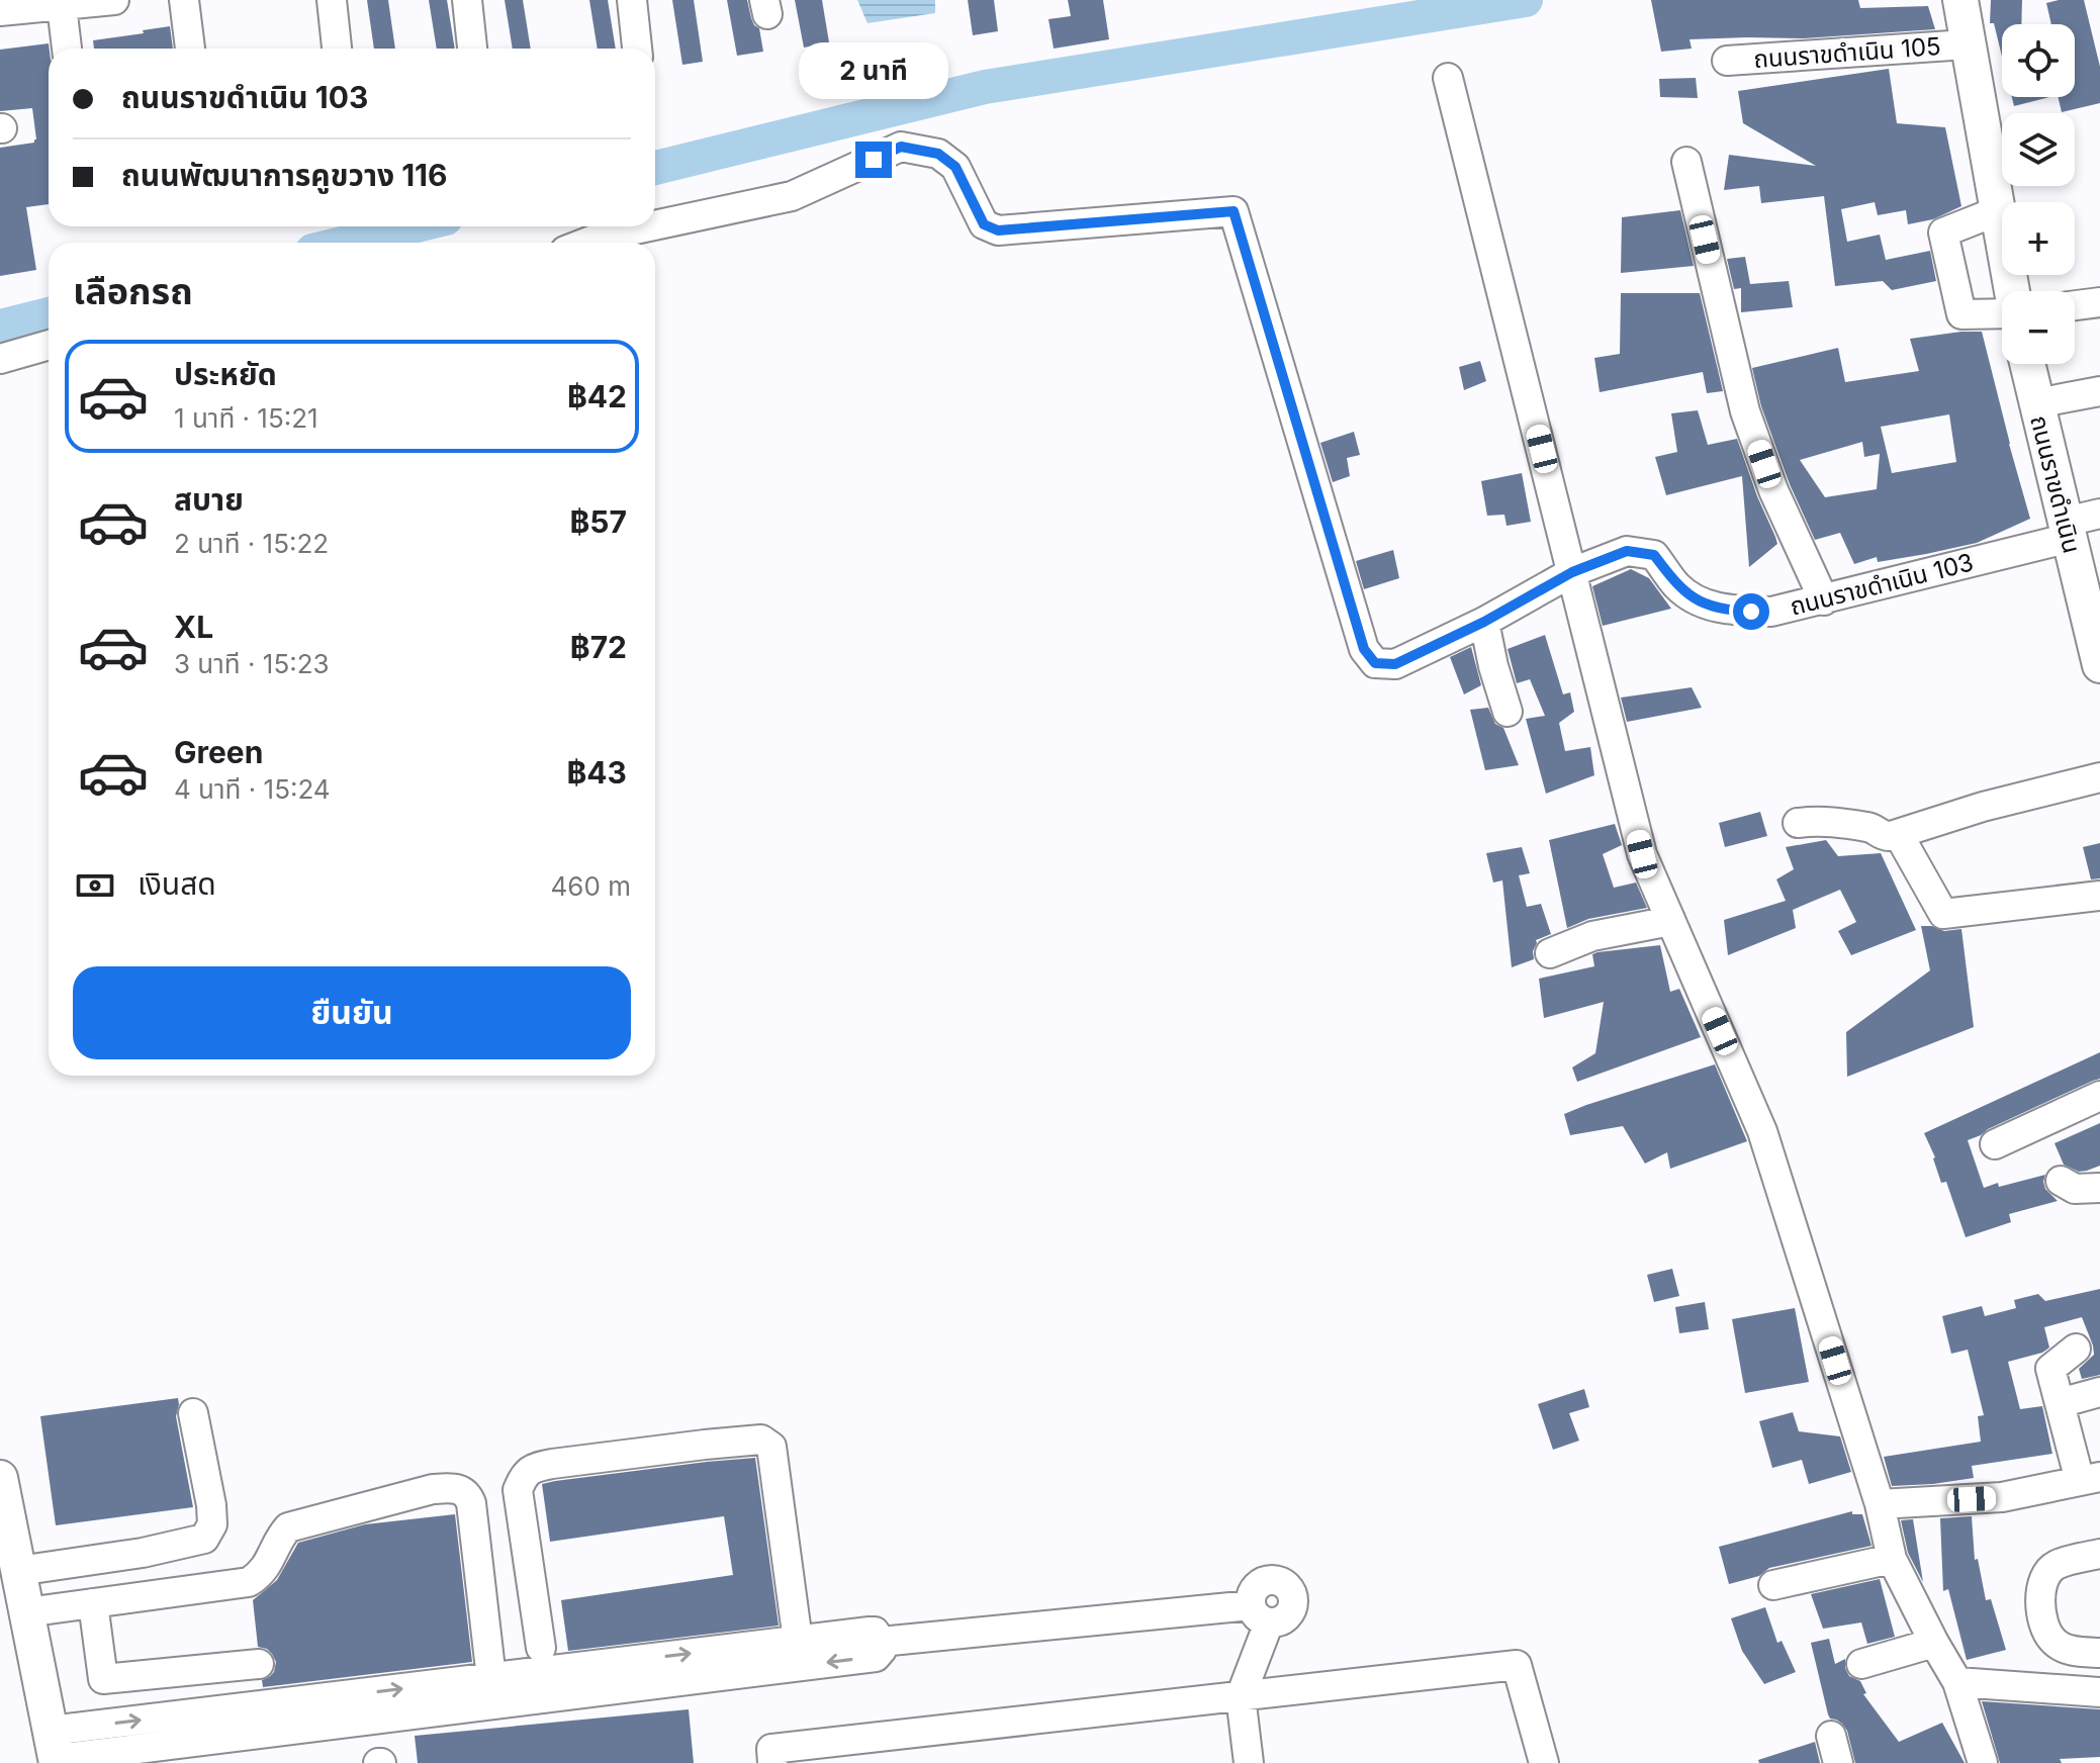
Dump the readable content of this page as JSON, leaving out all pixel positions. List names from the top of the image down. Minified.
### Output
{"streets":{"main road":["ถนนราขดำเนิน"],"street":["ถนนราขดำเนิน 105","ถนนราขดำเนิน 103"]},"crossings":[["ถนนราขดำเนิน","ถนนราขดำเนิน 103"]],"page":{"map_buttons":["+","−"],"bubble":"2 นาที","banner":["ถนนราขดำเนิน 103","ถนนพัฒนาการคูขวาง 116"],"heading":"เลือกรถ","list":[{"name":"ประหยัด","note":"1 นาที · 15:21","value":"฿42"},{"name":"สบาย","note":"2 นาที · 15:22","value":"฿57"},{"name":"XL","note":"3 นาที · 15:23","value":"฿72"},{"name":"Green","note":"4 นาที · 15:24","value":"฿43"}],"pay":["เงินสด","460 m"],"buttons":"ยืนยัน"}}
